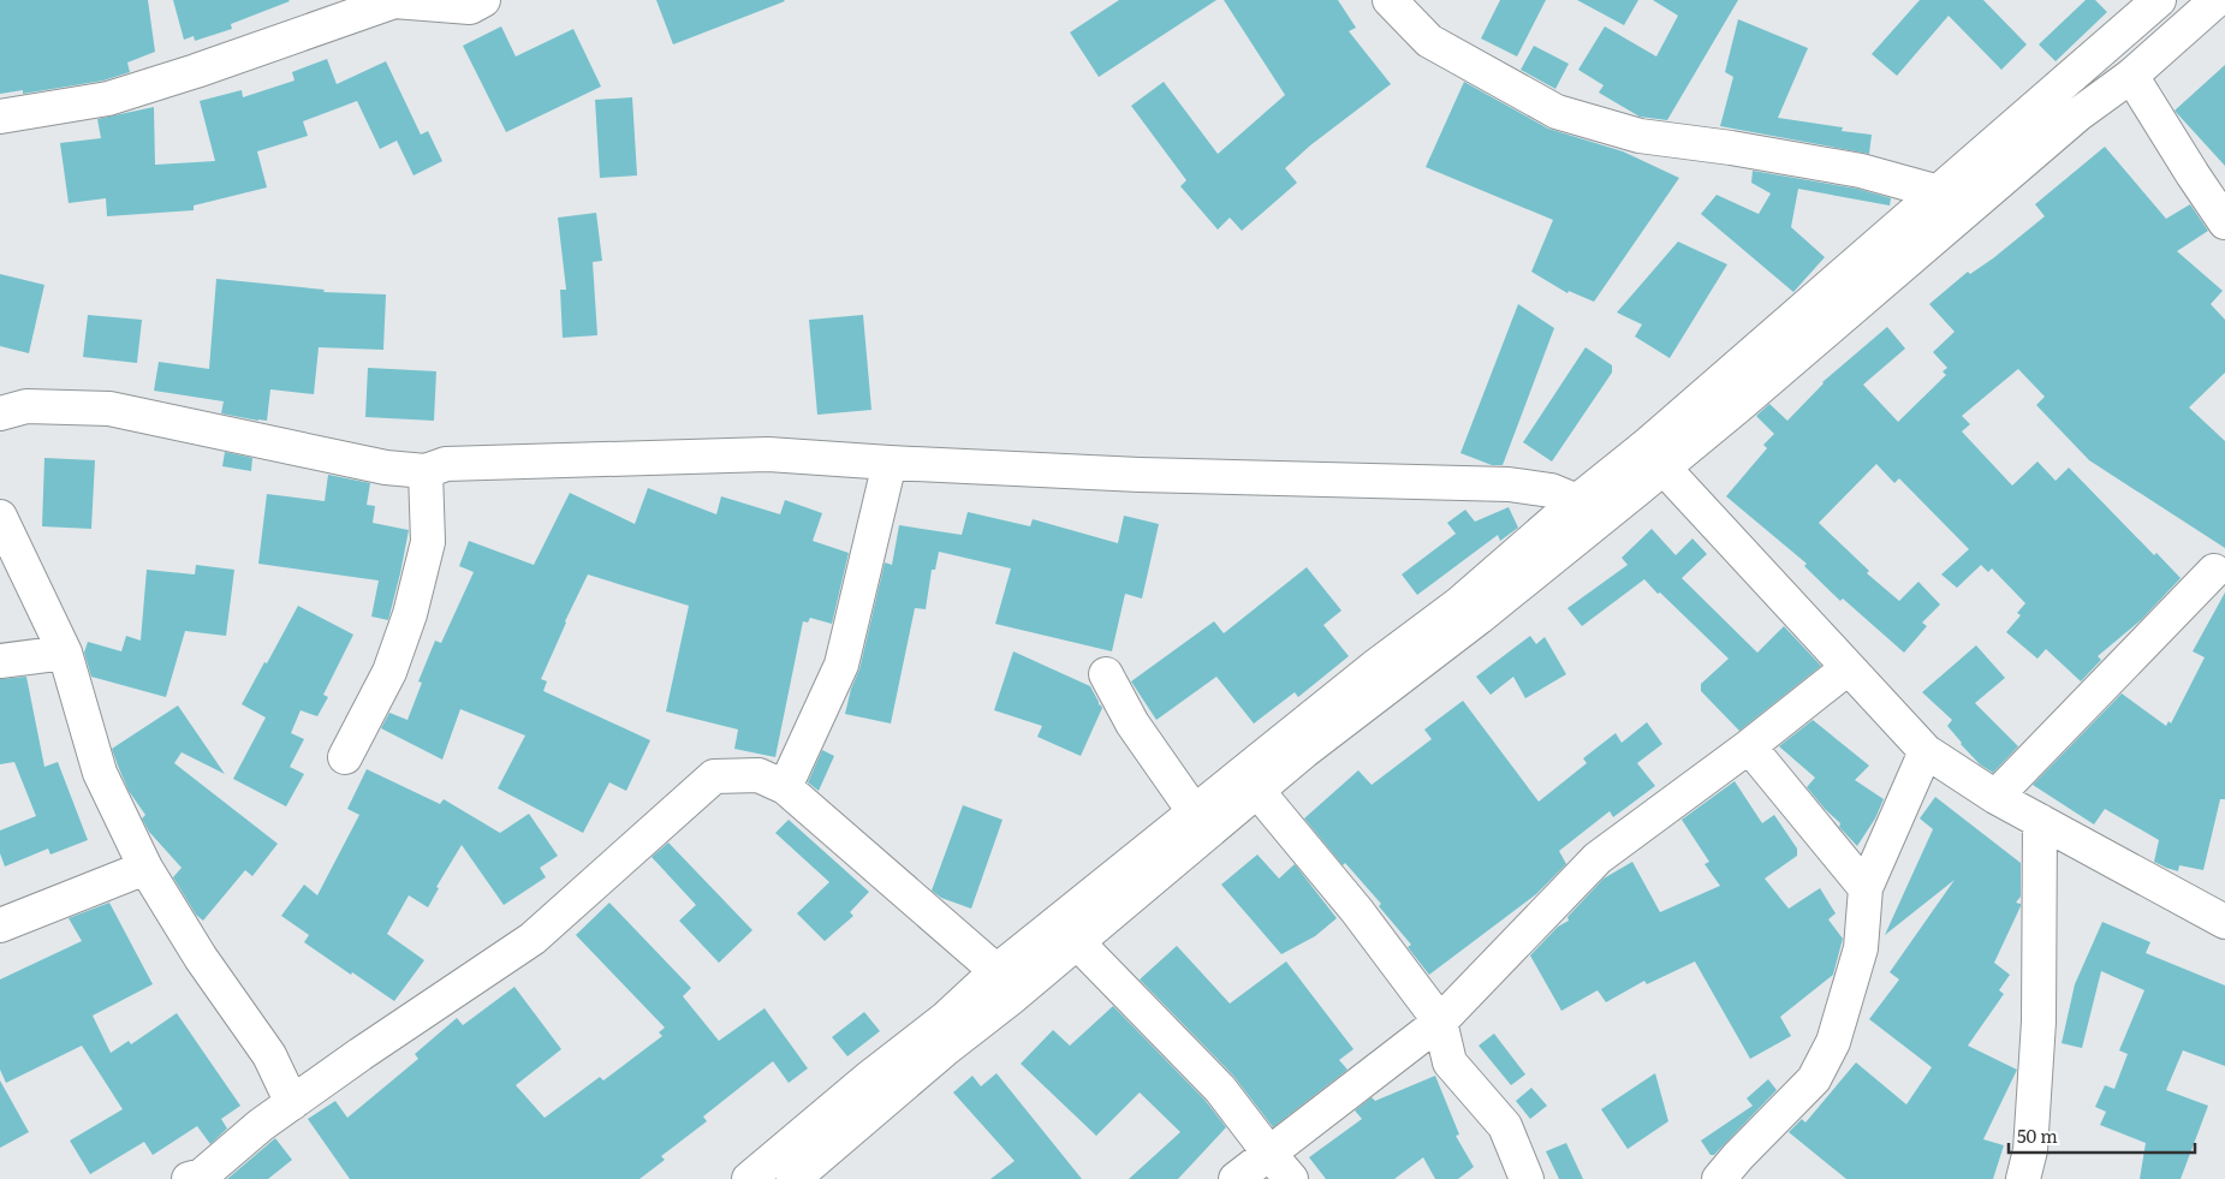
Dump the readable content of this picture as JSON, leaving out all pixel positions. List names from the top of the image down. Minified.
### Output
{"scale_bar":"50 m"}
